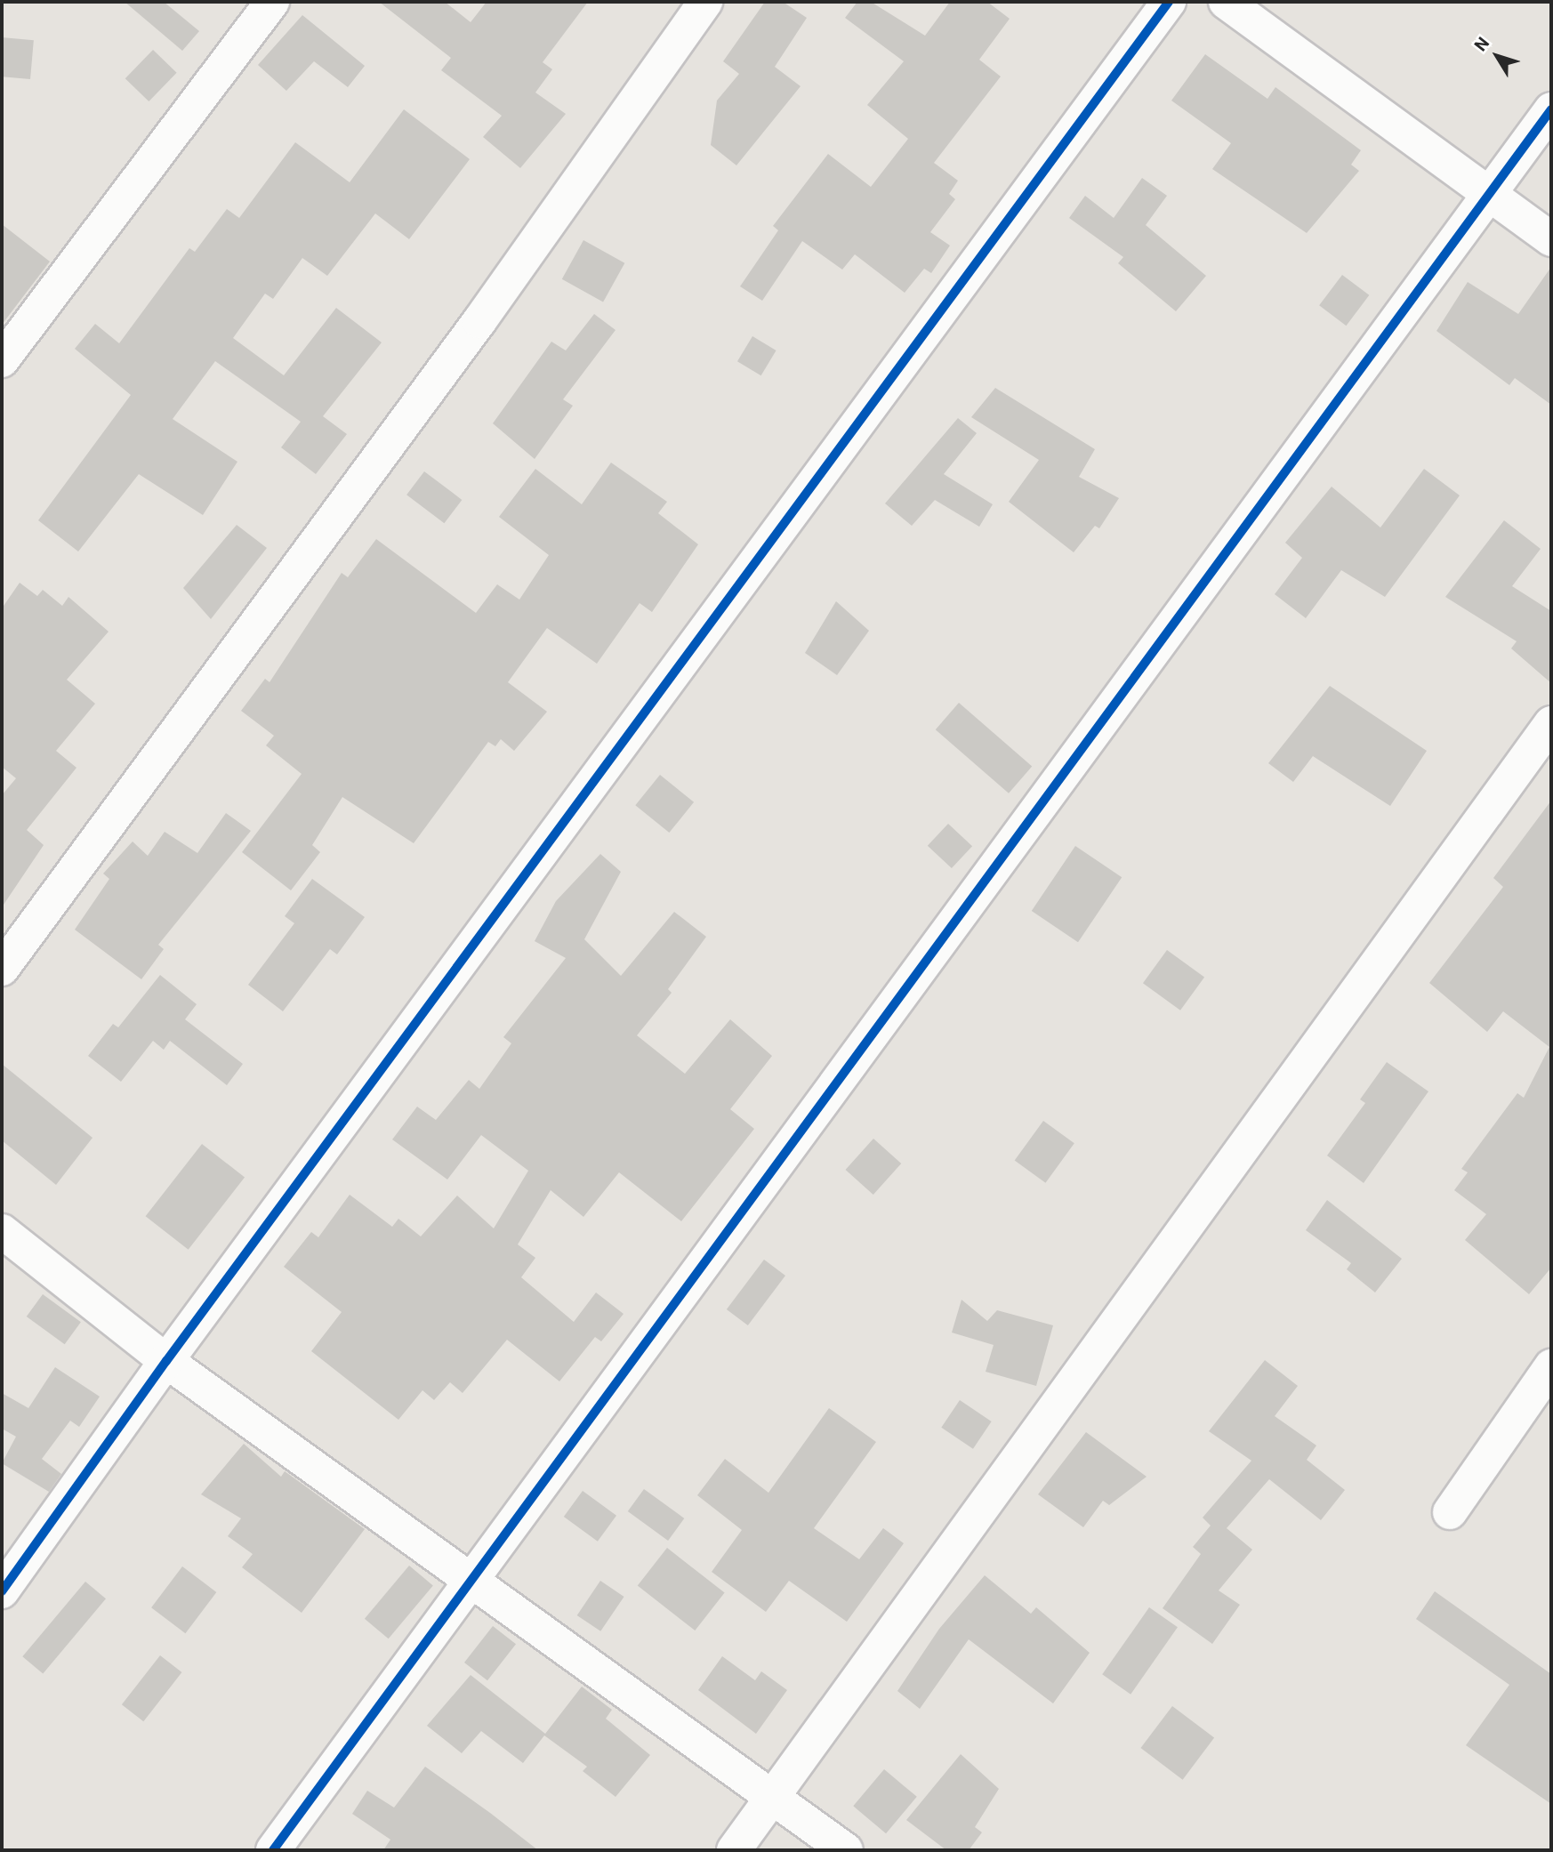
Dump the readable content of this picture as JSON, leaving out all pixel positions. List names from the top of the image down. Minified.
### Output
{"north":"top left"}
